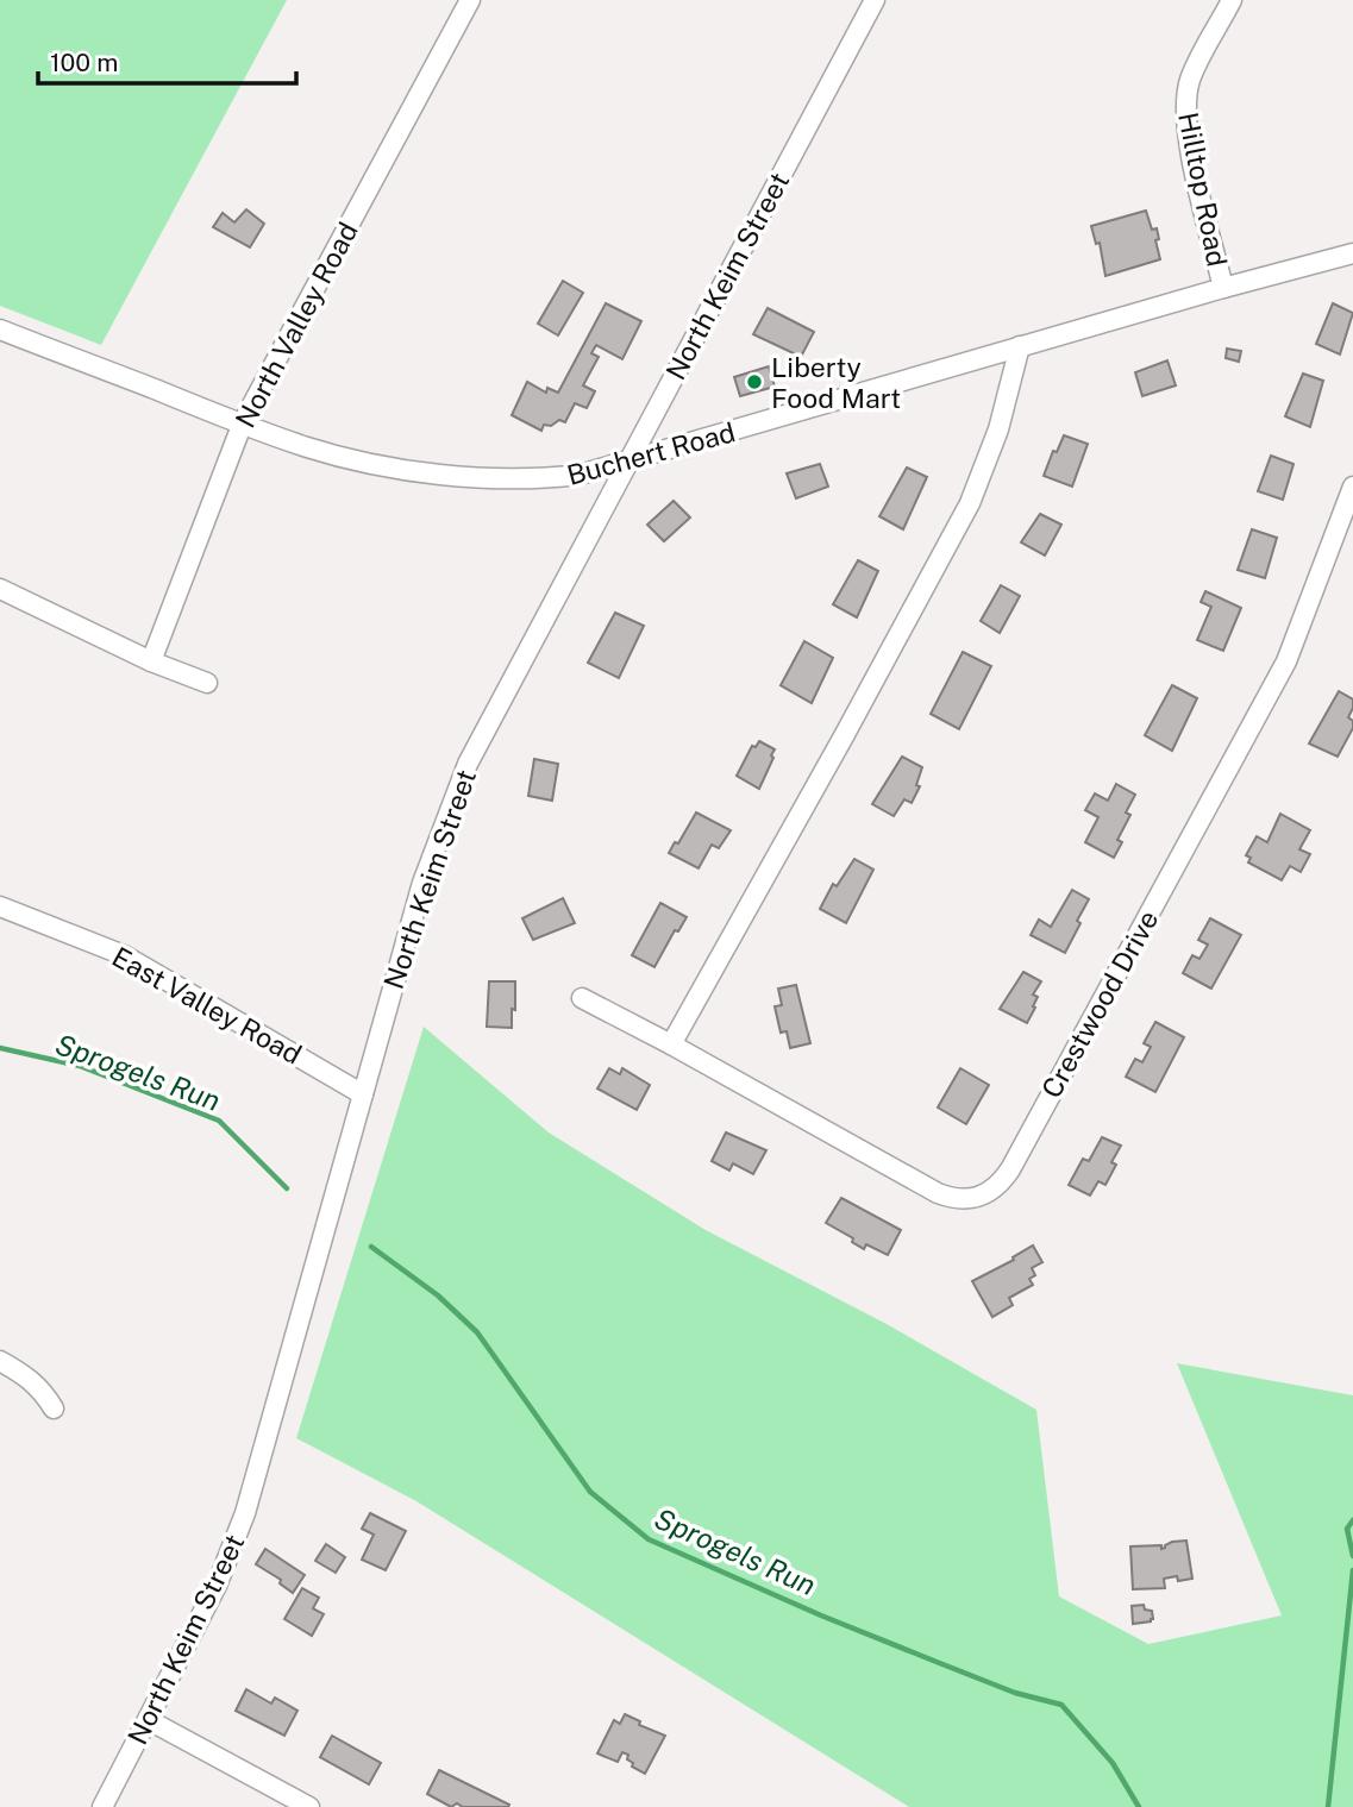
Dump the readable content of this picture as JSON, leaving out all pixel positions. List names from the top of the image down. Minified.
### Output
{"streets":{"street":["Hilltop Road","North Keim Street","North Valley Road","Buchert Road","Crestwood Drive","East Valley Road"]},"crossings":[["Hilltop Road","Buchert Road"],["North Keim Street","Buchert Road"],["North Keim Street","East Valley Road"],["North Valley Road","Buchert Road"]],"water":["Sprogels Run"],"places":["Liberty Food Mart"],"scale_bar":"100 m"}
